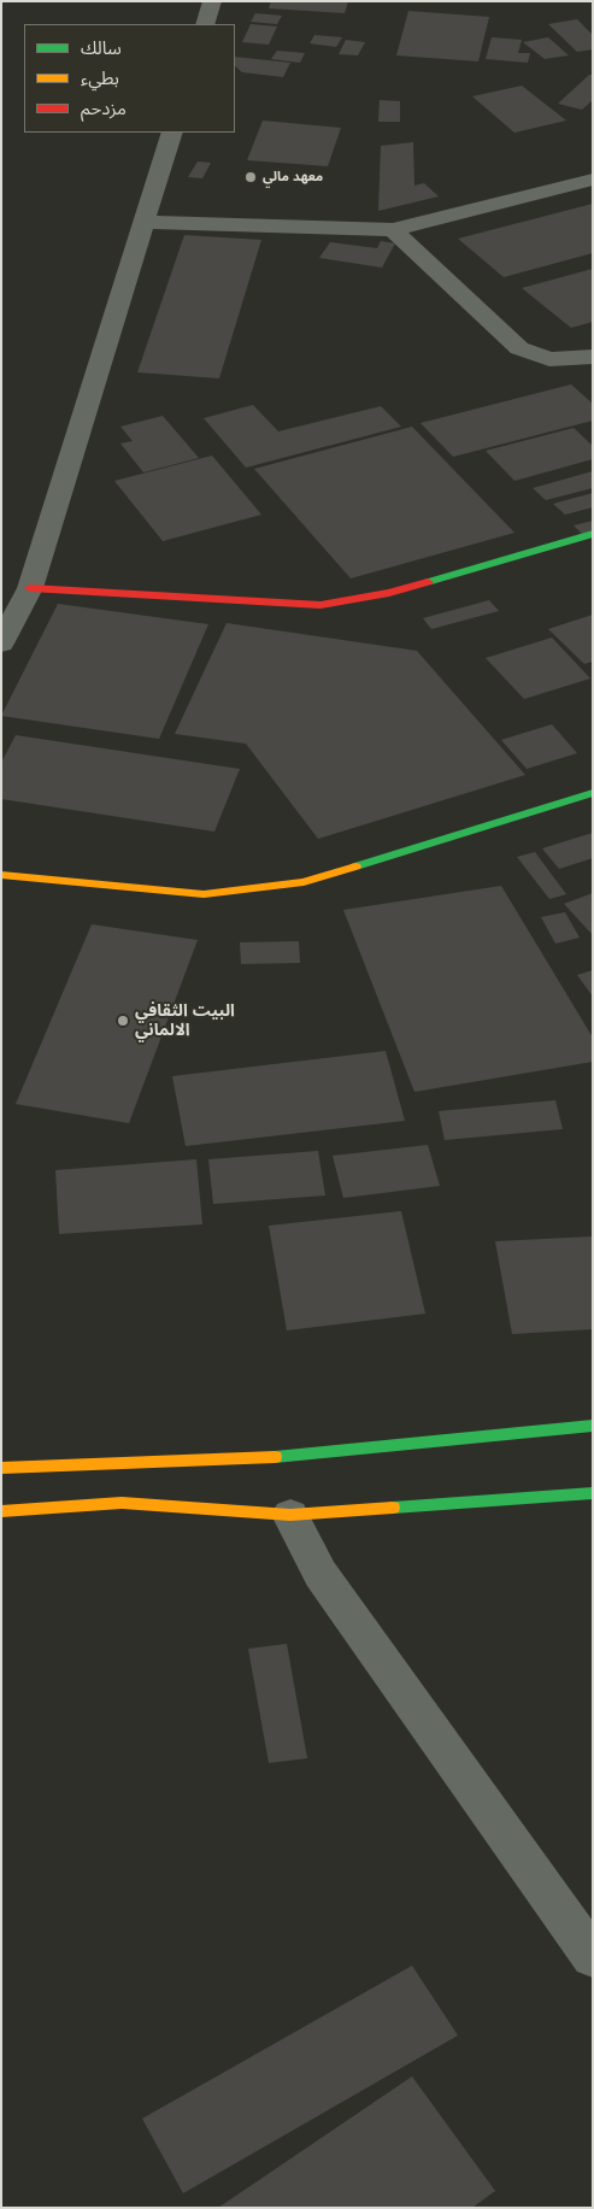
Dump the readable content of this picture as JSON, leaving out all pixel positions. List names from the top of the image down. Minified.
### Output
{"places":["معهد مالي","البيت الثقافي الالماني"],"legend":["سالك","بطيء","مزدحم"]}
